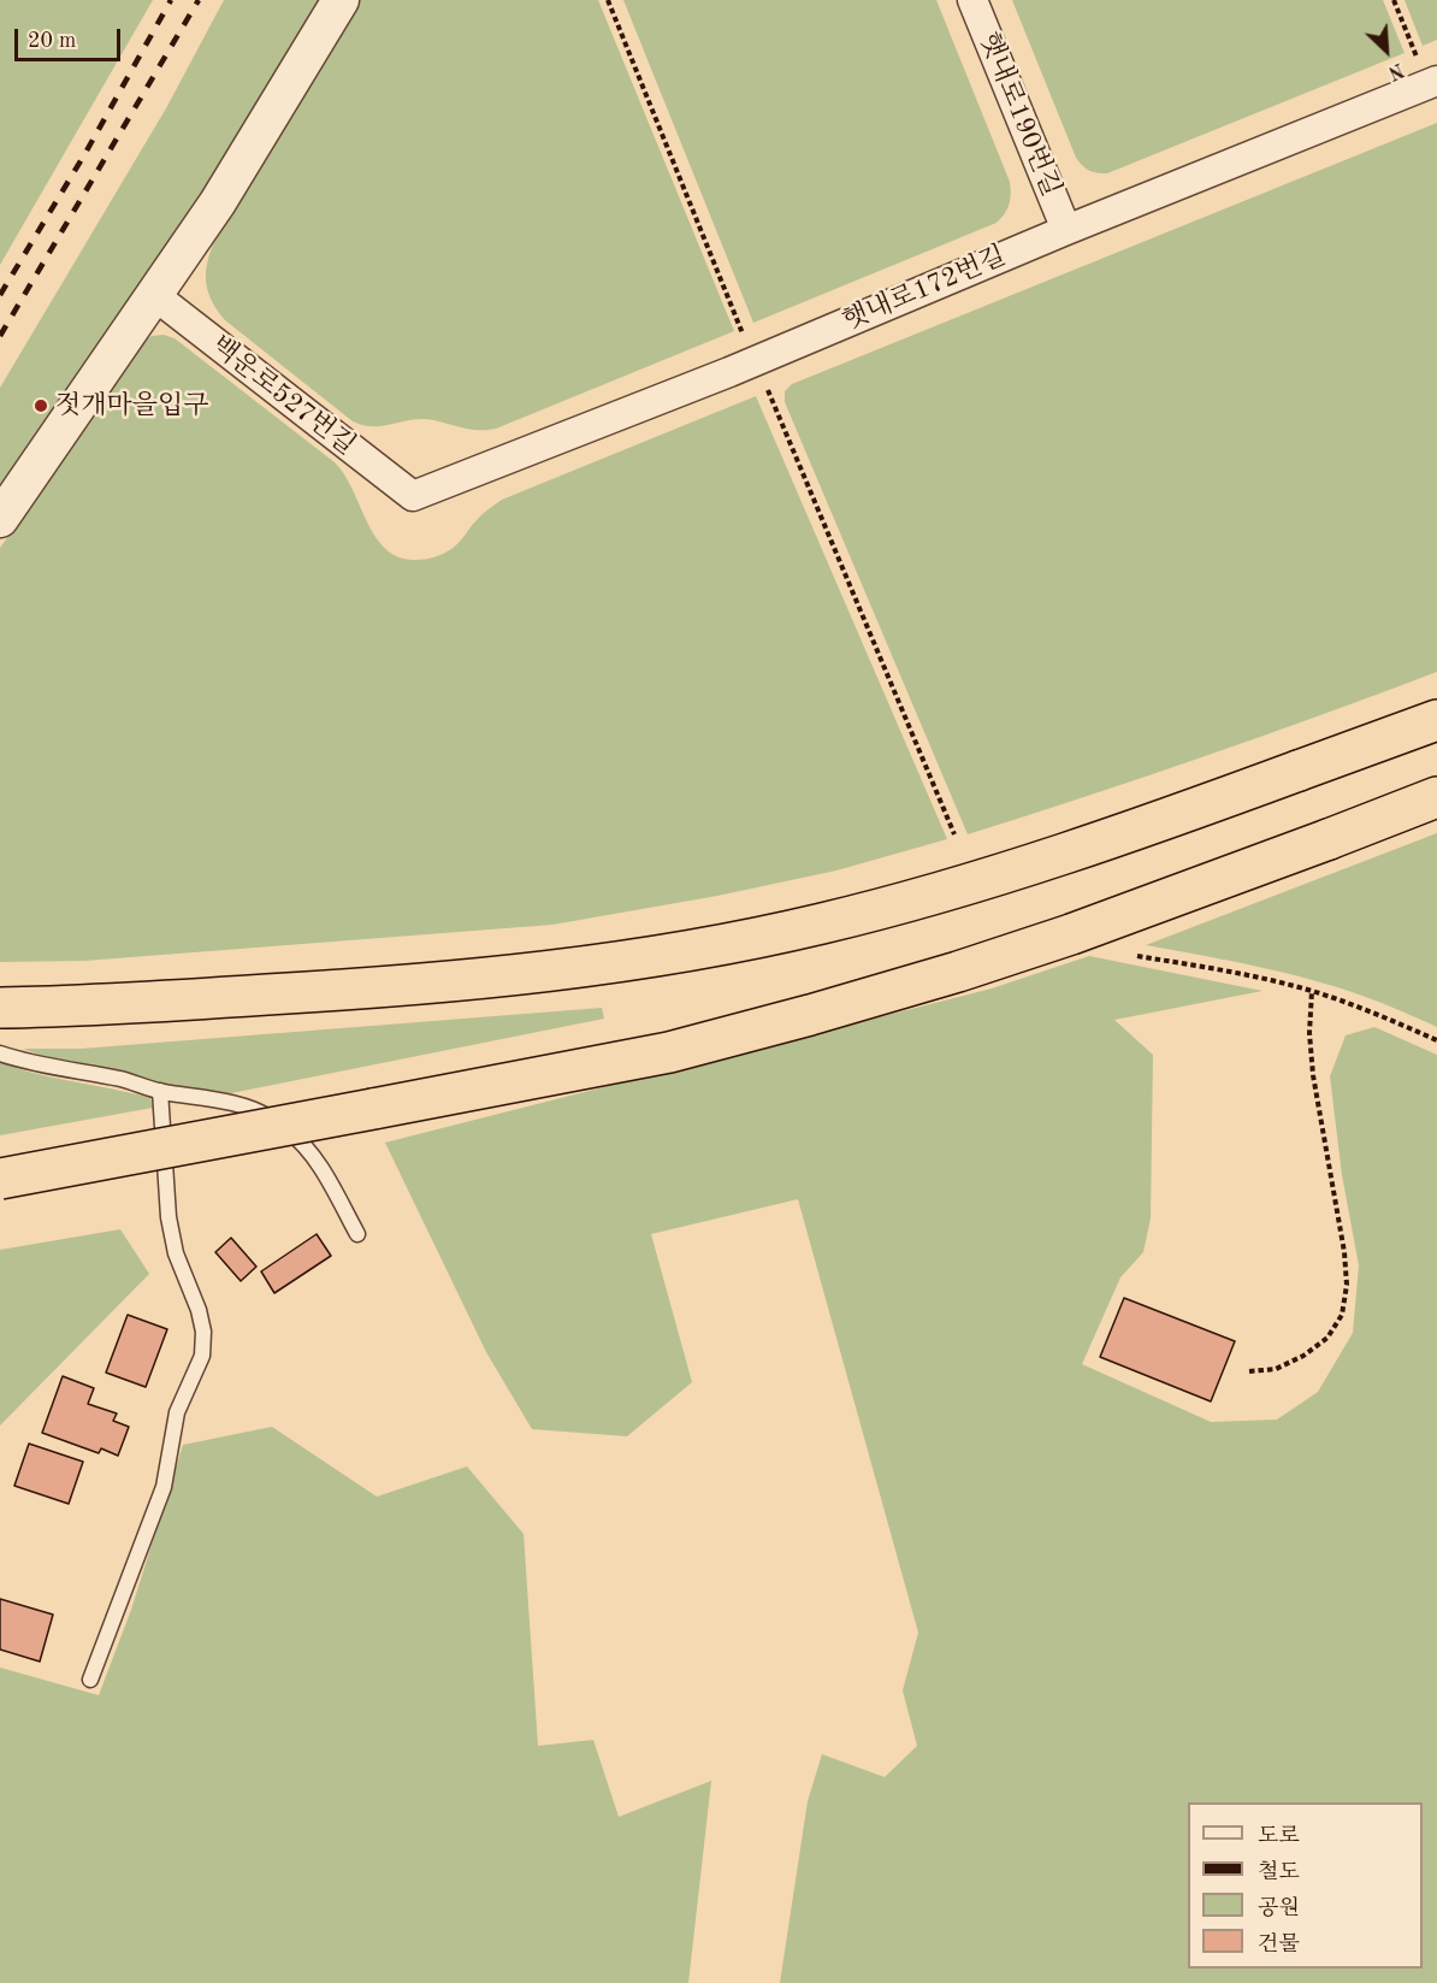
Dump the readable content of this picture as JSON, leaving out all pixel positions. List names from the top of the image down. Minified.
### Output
{"streets":{"street":["햇내로190번길","햇내로172번길","백운로527번길"]},"crossings":[["햇내로190번길","햇내로172번길"],["햇내로172번길","백운로527번길"]],"places":["젓개마을입구"],"legend":["도로","철도","공원","건물"],"scale_bar":"20 m","north":"bottom right"}
